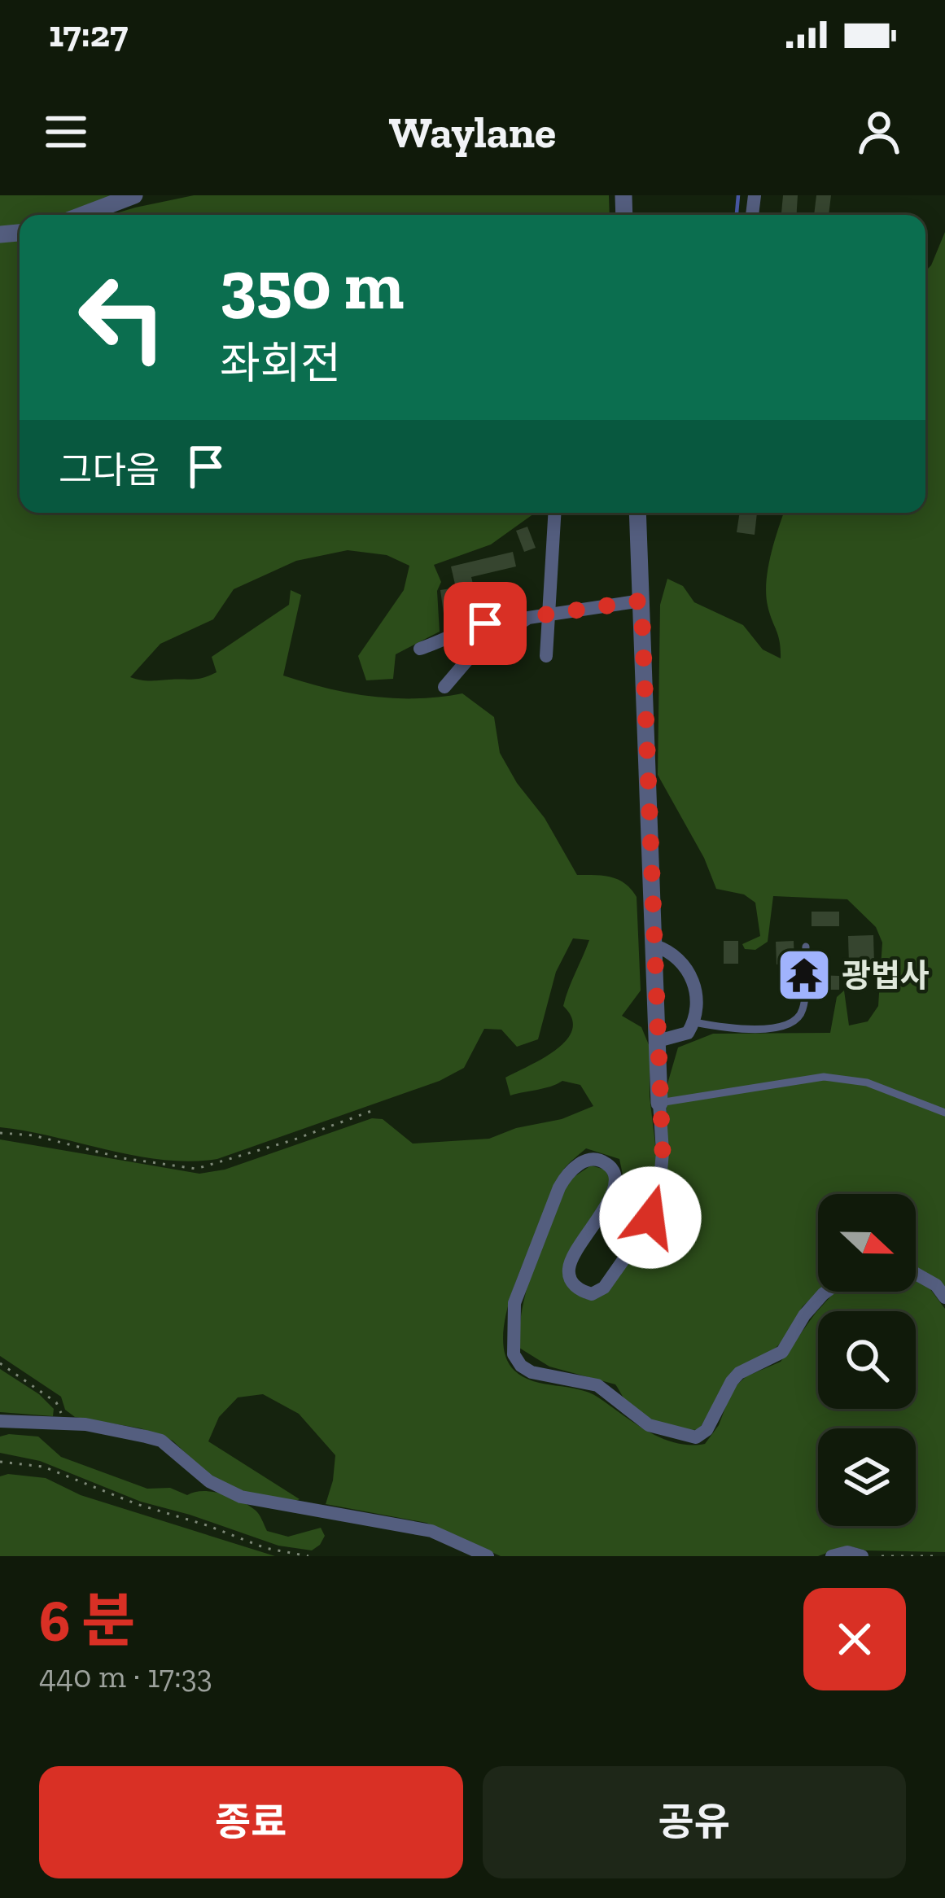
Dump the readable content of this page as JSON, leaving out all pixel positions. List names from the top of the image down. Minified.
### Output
{"places":{"temple":["광법사"]},"north":"right","page":{"status":"17:27","header":"Waylane","turn":["350 m","좌회전"],"then":"그다음","heading":["6 분","440 m · 17:33"],"buttons":["종료","공유"]}}
